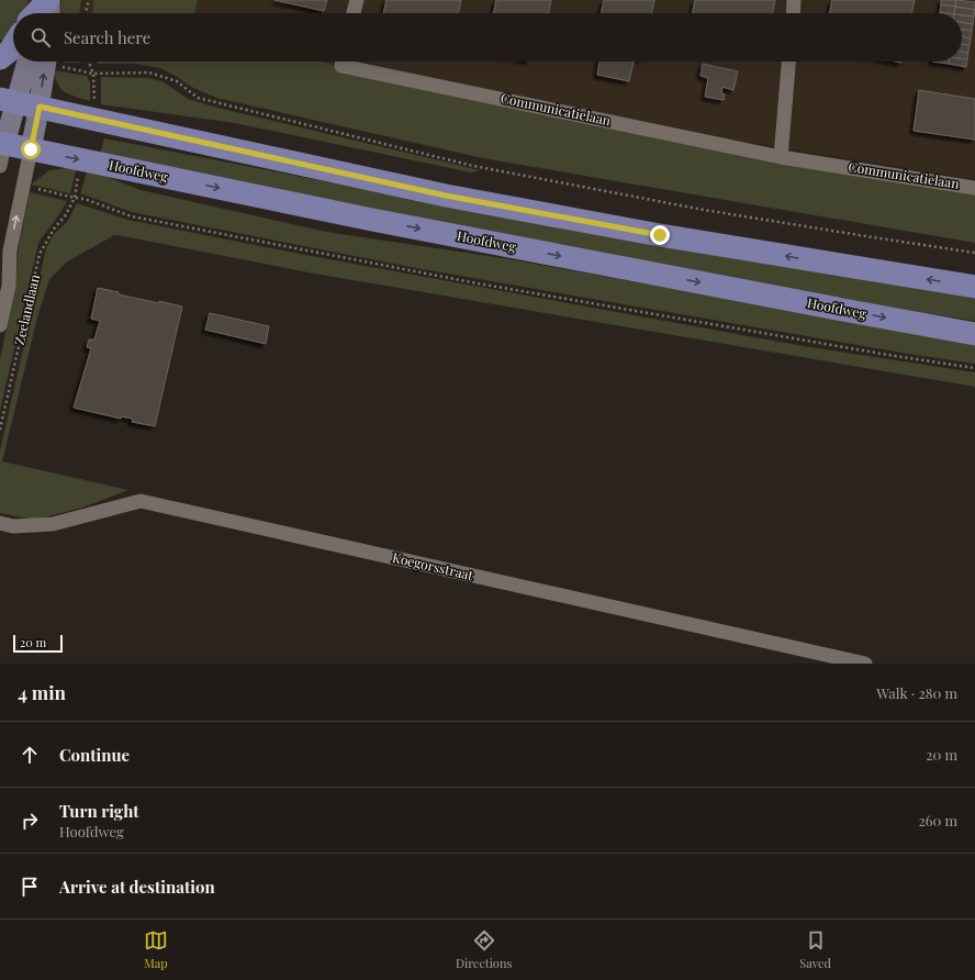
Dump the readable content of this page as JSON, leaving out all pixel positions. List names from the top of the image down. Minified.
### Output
{"streets":{"main road":["Hoofdweg"],"street":["Communicatielaan","Zeelandlaan","Koegorsstraat"]},"crossings":[["Hoofdweg","Zeelandlaan"]],"scale_bar":"20 m","page":{"search":"Search here","scale":"20 m","heading":["4 min","Walk · 280 m"],"list":[["Continue","20 m"],["Turn right","Hoofdweg","260 m"],"Arrive at destination"],"nav":["Map","Directions","Saved"]}}
